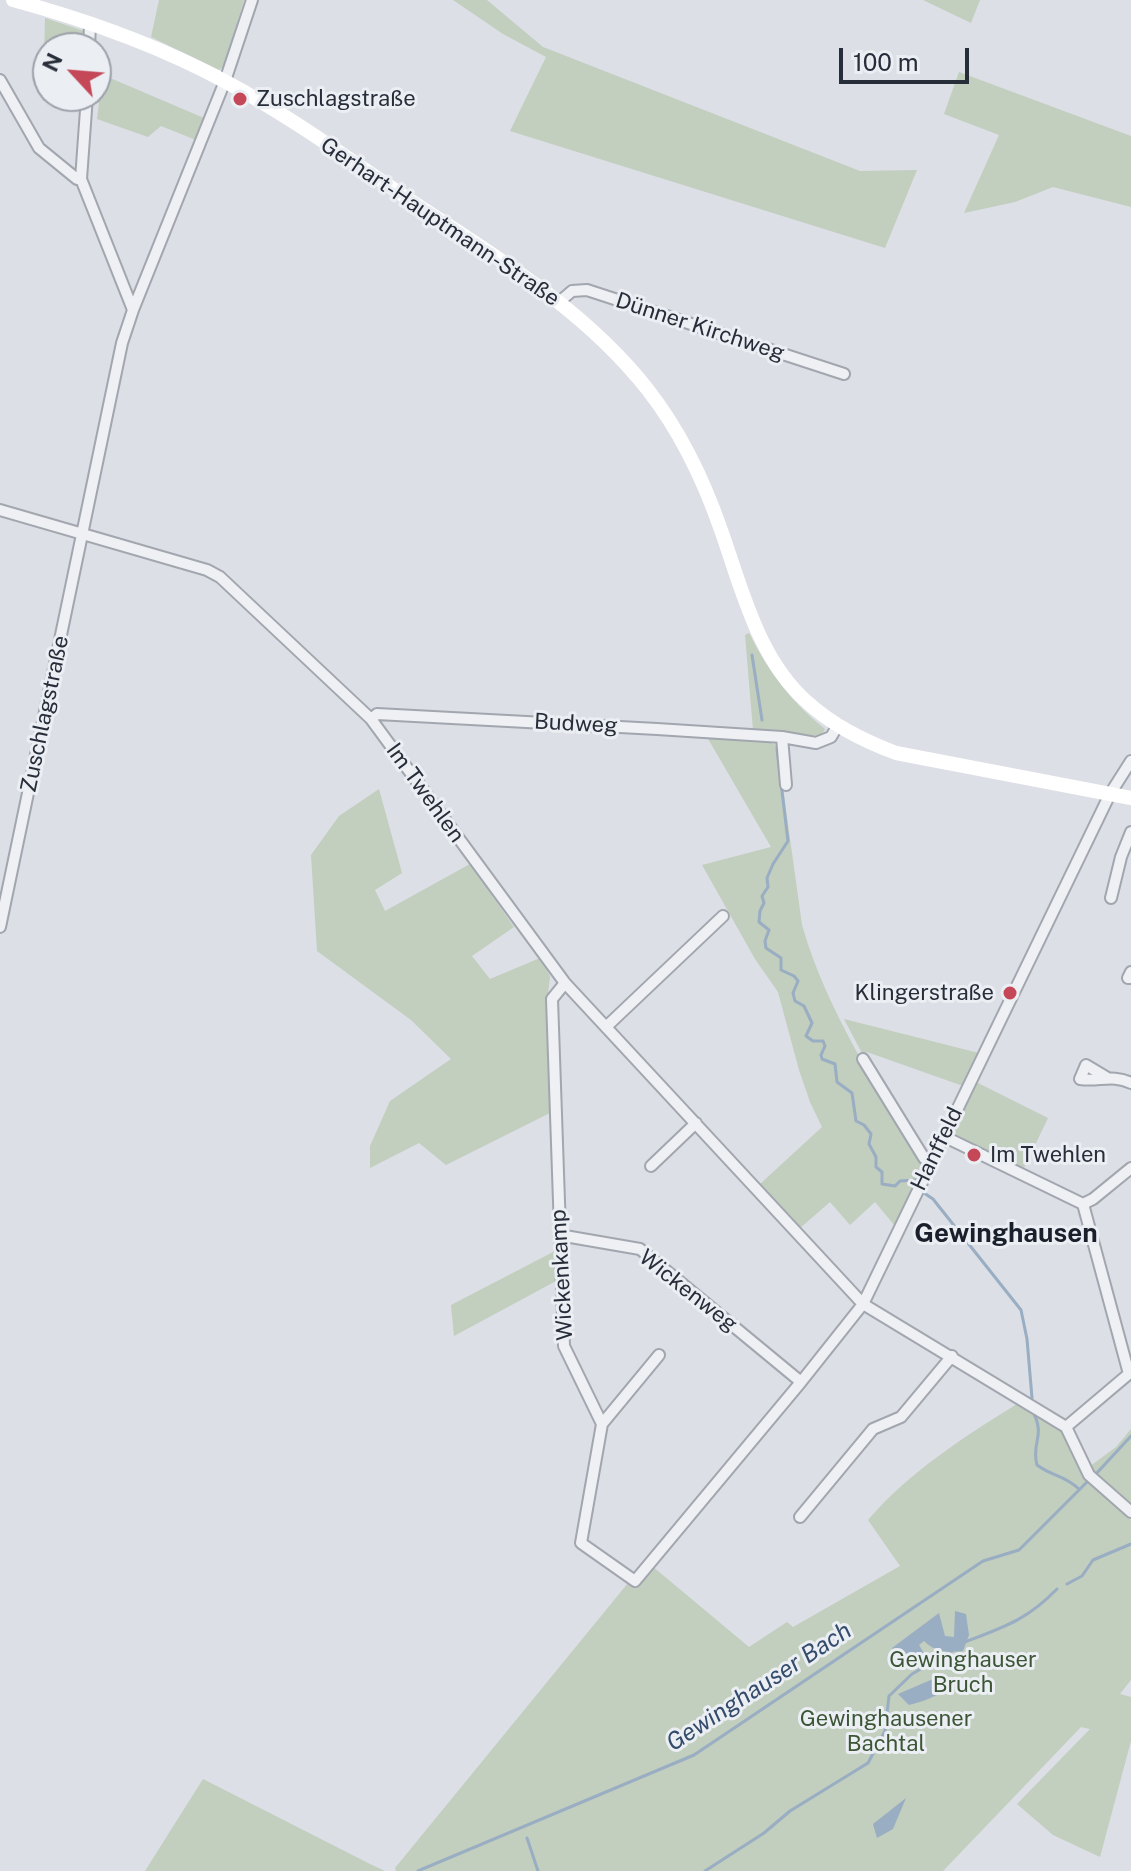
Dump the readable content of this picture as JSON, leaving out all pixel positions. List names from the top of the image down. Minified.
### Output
{"streets":{"street":["Gerhart-Hauptmann-Straße","Dünner Kirchweg","Zuschlagstraße","Budweg","Im Twehlen","Hanffeld","Wickenkamp","Wickenweg"]},"crossings":[["Gerhart-Hauptmann-Straße","Dünner Kirchweg"],["Gerhart-Hauptmann-Straße","Zuschlagstraße"],["Gerhart-Hauptmann-Straße","Budweg"],["Gerhart-Hauptmann-Straße","Hanffeld"],["Zuschlagstraße","Im Twehlen"],["Budweg","Im Twehlen"],["Im Twehlen","Hanffeld"],["Im Twehlen","Wickenkamp"],["Hanffeld","Wickenkamp"],["Hanffeld","Wickenweg"],["Wickenkamp","Wickenweg"]],"districts":["Gewinghausen"],"water":["Gewinghauser Bach"],"parks":["Gewinghauser Bruch","Gewinghausener Bachtal"],"places":["Zuschlagstraße","Klingerstraße","Im Twehlen"],"scale_bar":"100 m","north":"top left"}
